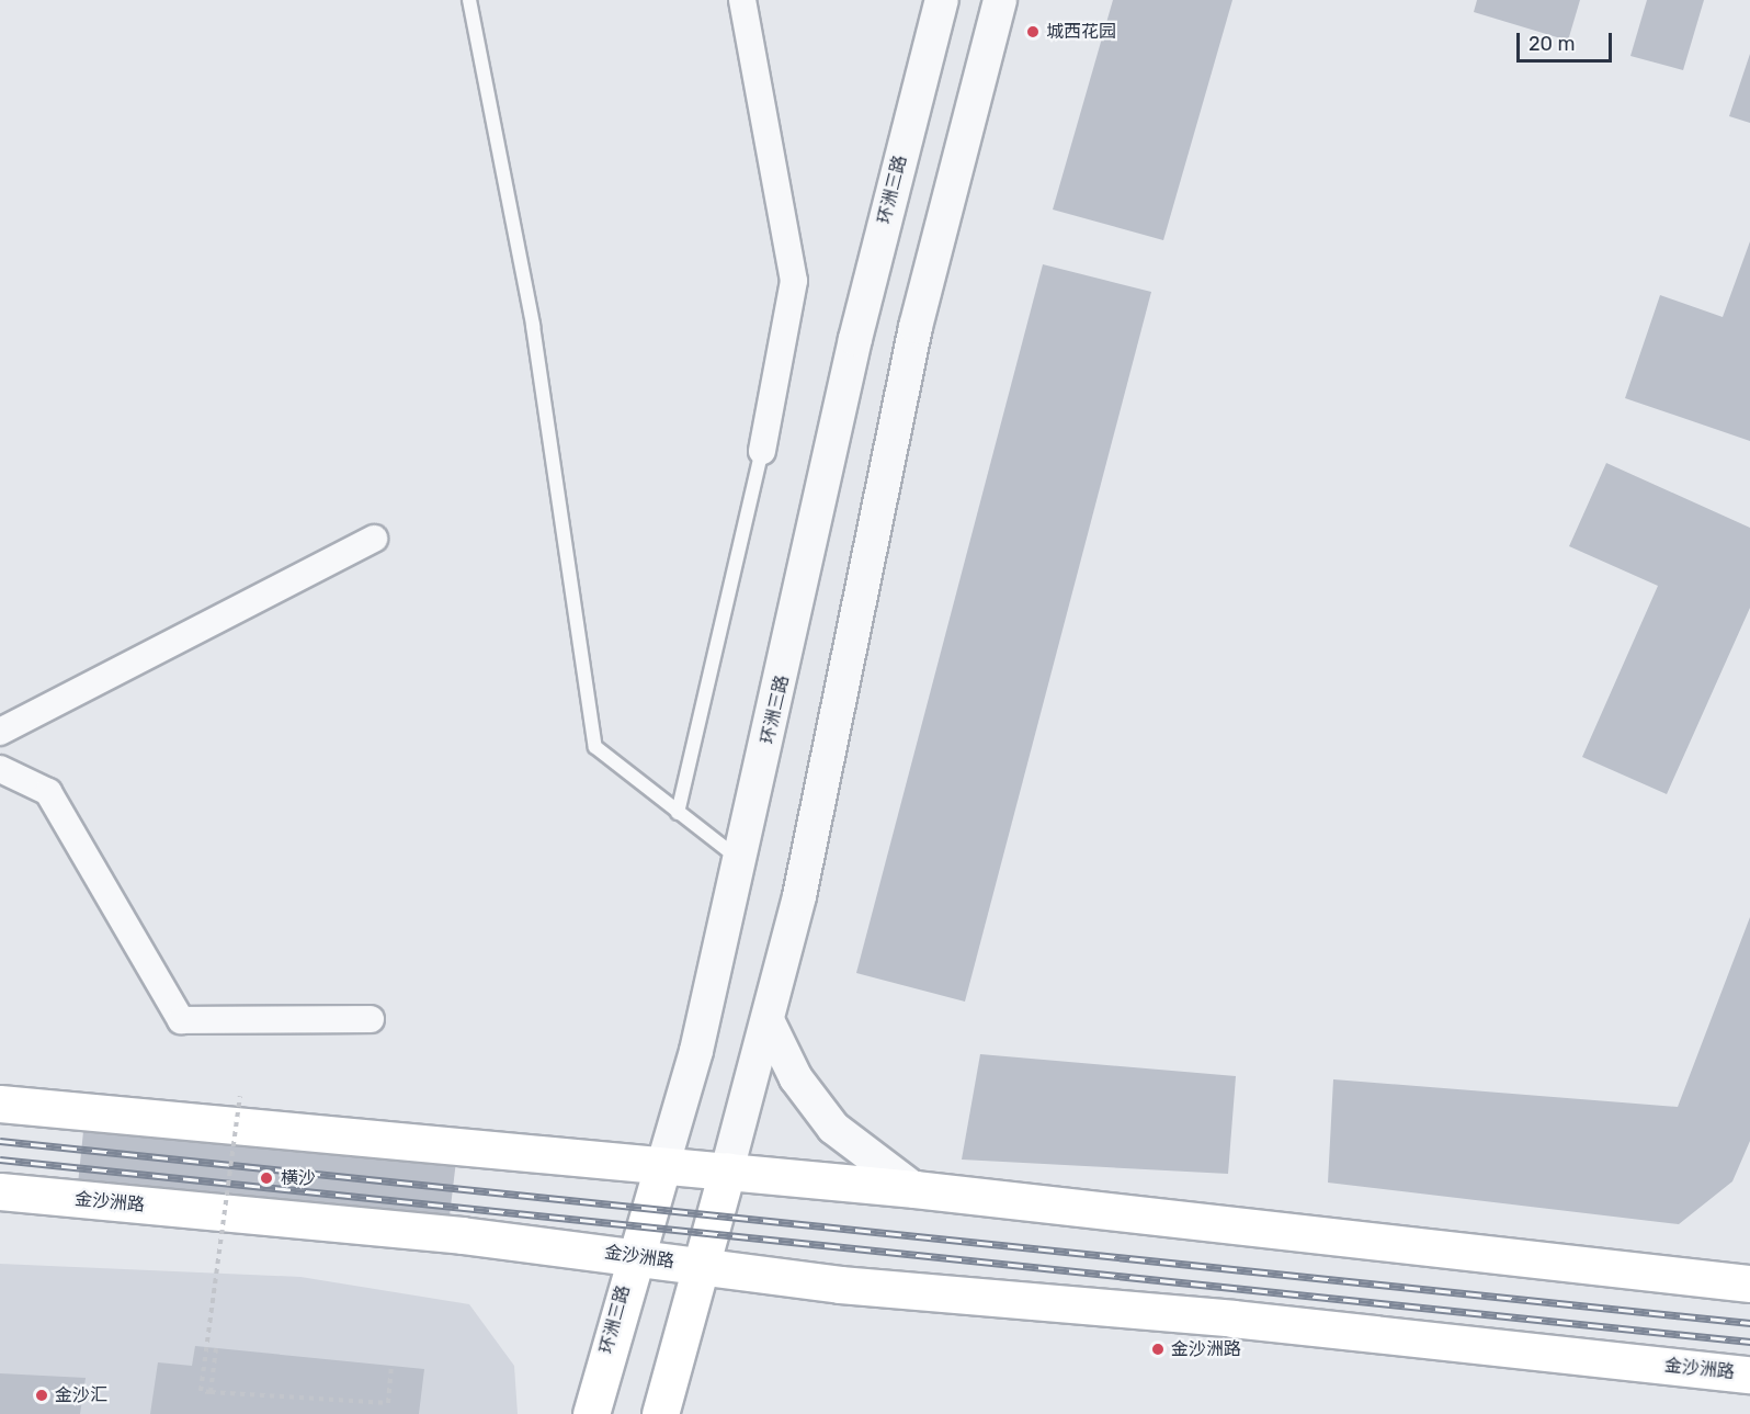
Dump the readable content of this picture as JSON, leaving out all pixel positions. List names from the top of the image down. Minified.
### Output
{"streets":{"main road":["环洲三路","金沙洲路"]},"crossings":[["环洲三路","金沙洲路"]],"places":["城西花园","横沙","金沙洲路","金沙汇"],"scale_bar":"20 m"}
